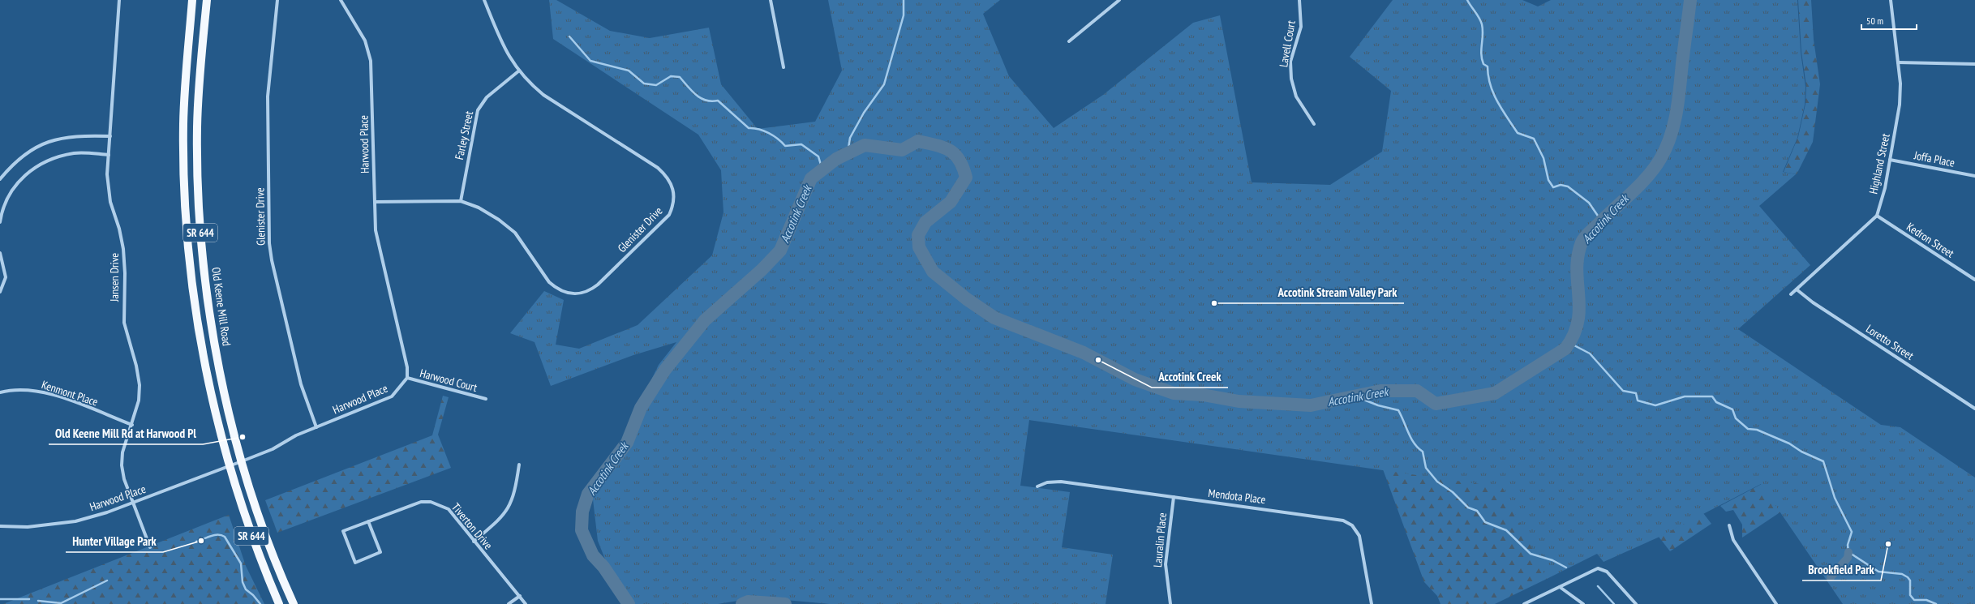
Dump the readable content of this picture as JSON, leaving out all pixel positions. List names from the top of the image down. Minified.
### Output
{"streets":{"main road":["SR 644","Old Keene Mill Road"],"street":["Lavell Court","Farley Street","Harwood Place","Joffa Place","Highland Street","Glenister Drive","Kedron Street","Jansen Drive","Loretto Street","Harwood Court","Kenmont Place","Mendota Place","Tiverton Drive","Lauralin Place"]},"crossings":[["Farley Street","Glenister Drive"],["Harwood Place","Glenister Drive"],["Harwood Place","SR 644"],["Harwood Place","Jansen Drive"],["Harwood Place","Old Keene Mill Road"],["Harwood Place","Harwood Court"],["Joffa Place","Highland Street"],["Highland Street","Kedron Street"],["Jansen Drive","Kenmont Place"],["Mendota Place","Lauralin Place"]],"water":["Accotink Creek"],"places":["Accotink Stream Valley Park","Accotink Creek","Old Keene Mill Rd at Harwood Pl","Hunter Village Park","Brookfield Park"],"scale_bar":"50 m"}
